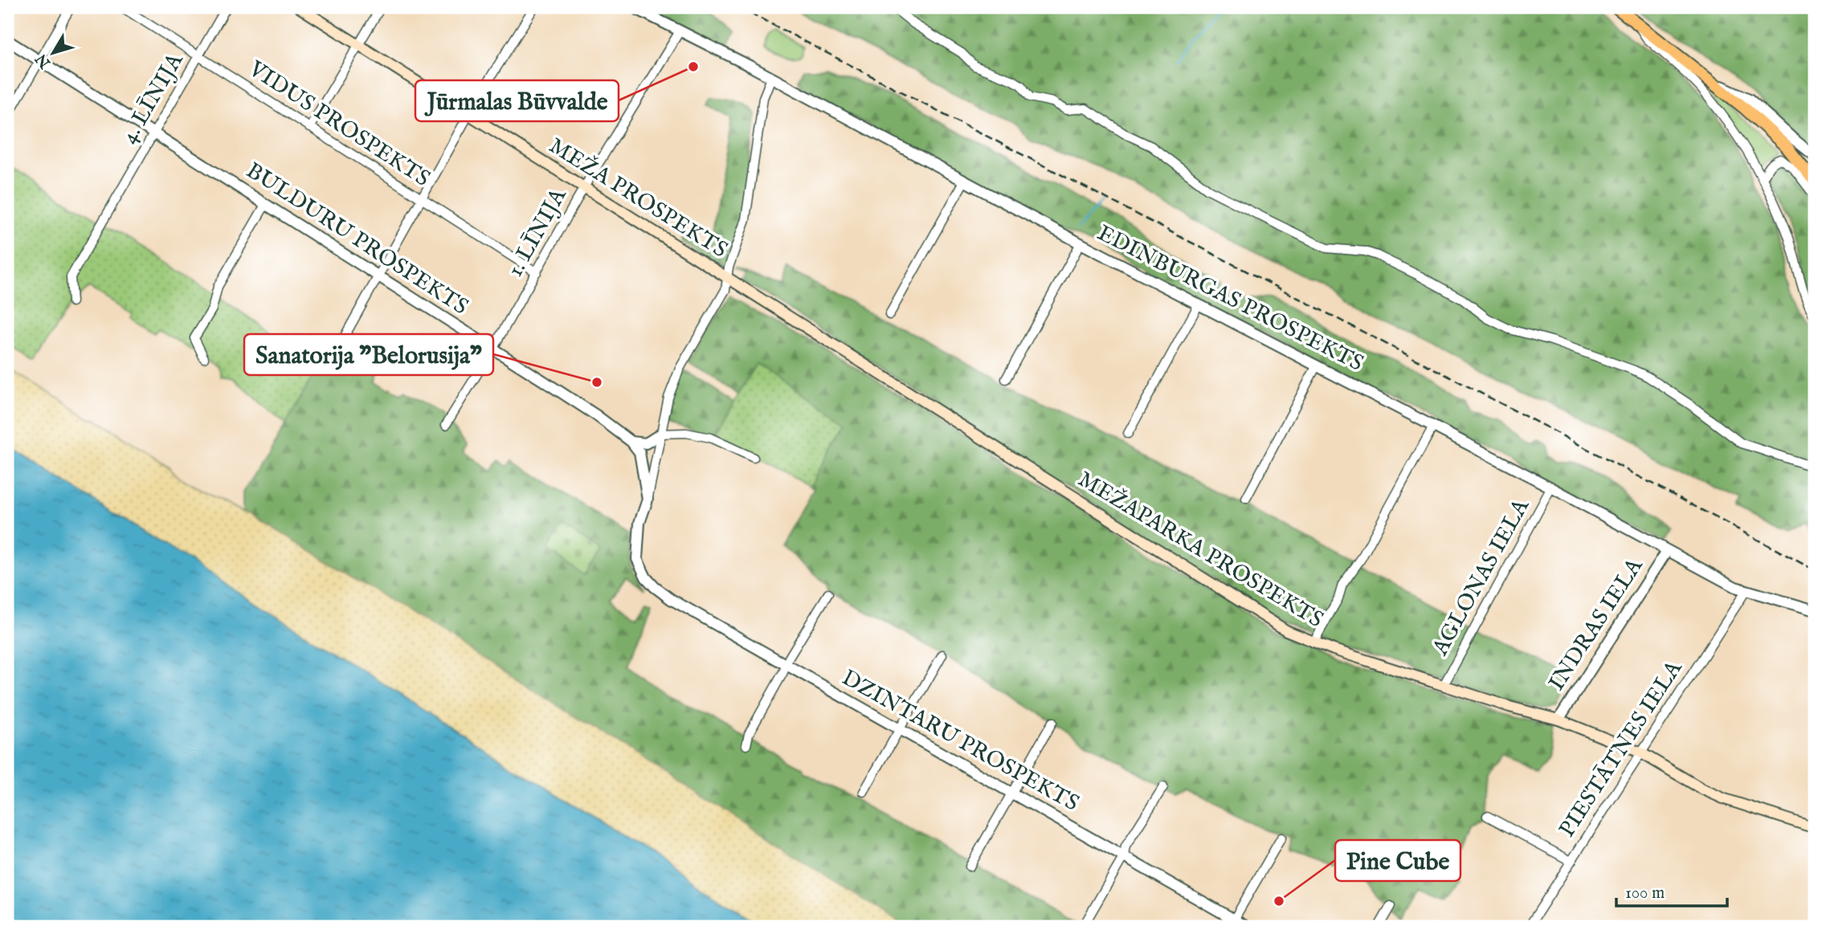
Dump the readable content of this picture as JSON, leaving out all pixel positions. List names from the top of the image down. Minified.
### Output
{"streets":{"main road":["MEŽA PROSPEKTS","MEŽAPARKA PROSPEKTS"],"street":["4. LĪNIJA","VIDUS PROSPEKTS","1. LĪNIJA","BULDURU PROSPEKTS","EDINBURGAS PROSPEKTS","AGLONAS IELA","INDRAS IELA","DZINTARU PROSPEKTS","PIESTĀTNES IELA"]},"crossings":[["4. LĪNIJA","VIDUS PROSPEKTS"],["4. LĪNIJA","BULDURU PROSPEKTS"],["VIDUS PROSPEKTS","1. LĪNIJA"],["MEŽA PROSPEKTS","1. LĪNIJA"],["MEŽA PROSPEKTS","MEŽAPARKA PROSPEKTS"],["1. LĪNIJA","BULDURU PROSPEKTS"],["1. LĪNIJA","EDINBURGAS PROSPEKTS"],["BULDURU PROSPEKTS","DZINTARU PROSPEKTS"],["EDINBURGAS PROSPEKTS","AGLONAS IELA"],["EDINBURGAS PROSPEKTS","INDRAS IELA"],["EDINBURGAS PROSPEKTS","PIESTĀTNES IELA"],["MEŽAPARKA PROSPEKTS","AGLONAS IELA"],["MEŽAPARKA PROSPEKTS","INDRAS IELA"],["MEŽAPARKA PROSPEKTS","PIESTĀTNES IELA"]],"places":["Jūrmalas Būvvalde","Sanatorija \"Belorusija\"","Pine Cube"],"scale_bar":"100 m","north":"bottom left"}
